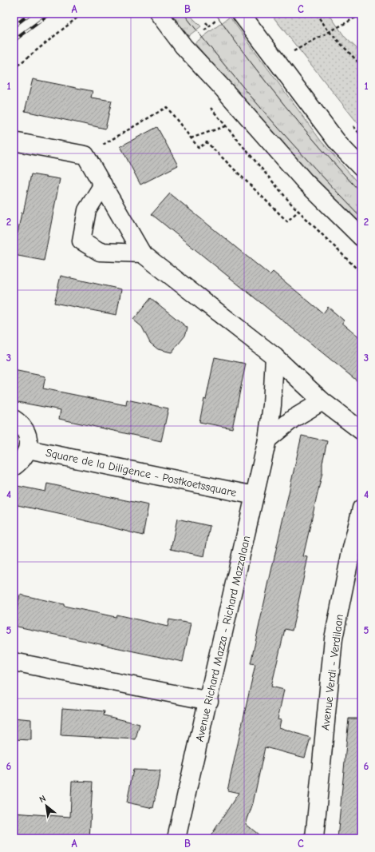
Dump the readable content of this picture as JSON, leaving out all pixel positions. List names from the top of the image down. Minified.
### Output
{"streets":{"street":["Square de la Diligence - Postkoetssquare","Avenue Richard Mazza - Richard Mazzalaan","Avenue Verdi - Verdilaan"]},"crossings":[["Square de la Diligence - Postkoetssquare","Avenue Richard Mazza - Richard Mazzalaan"]],"north":"top left","grid":{"columns":["A","B","C"],"rows":["1","2","3","4","5","6"]}}
